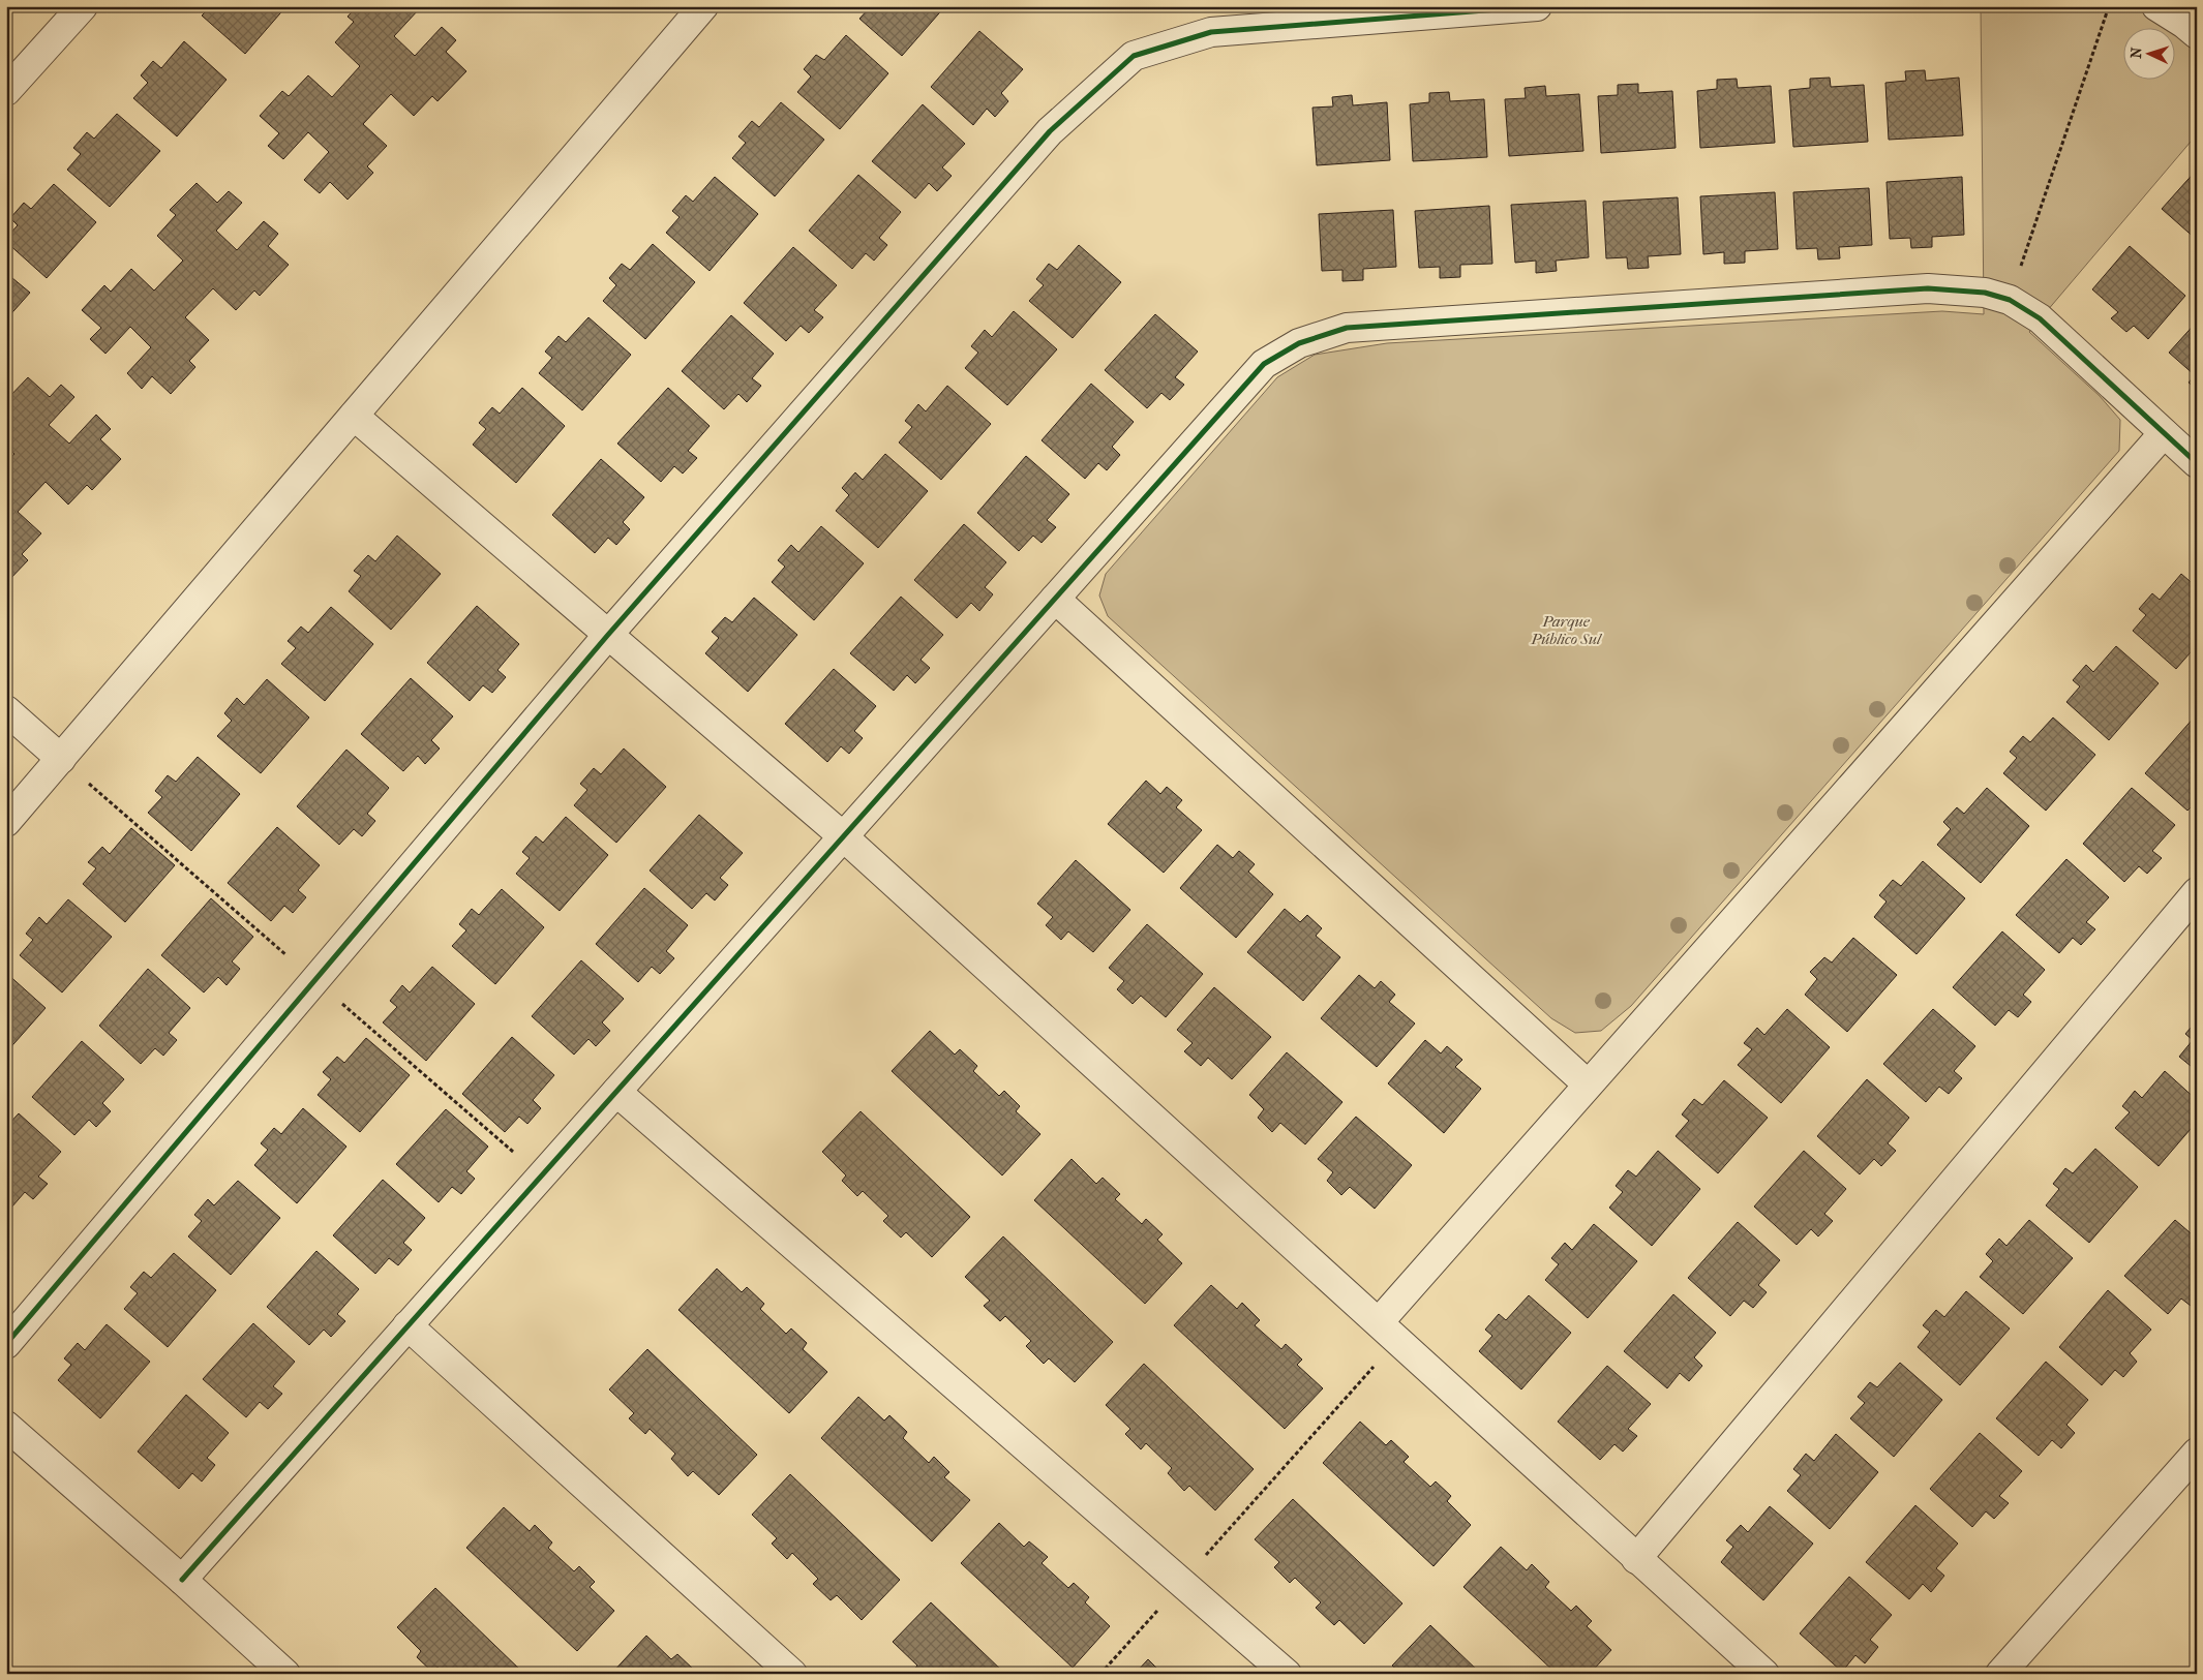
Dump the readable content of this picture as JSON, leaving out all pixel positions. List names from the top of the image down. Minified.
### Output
{"parks":["Parque Público Sul"],"north":"left"}
